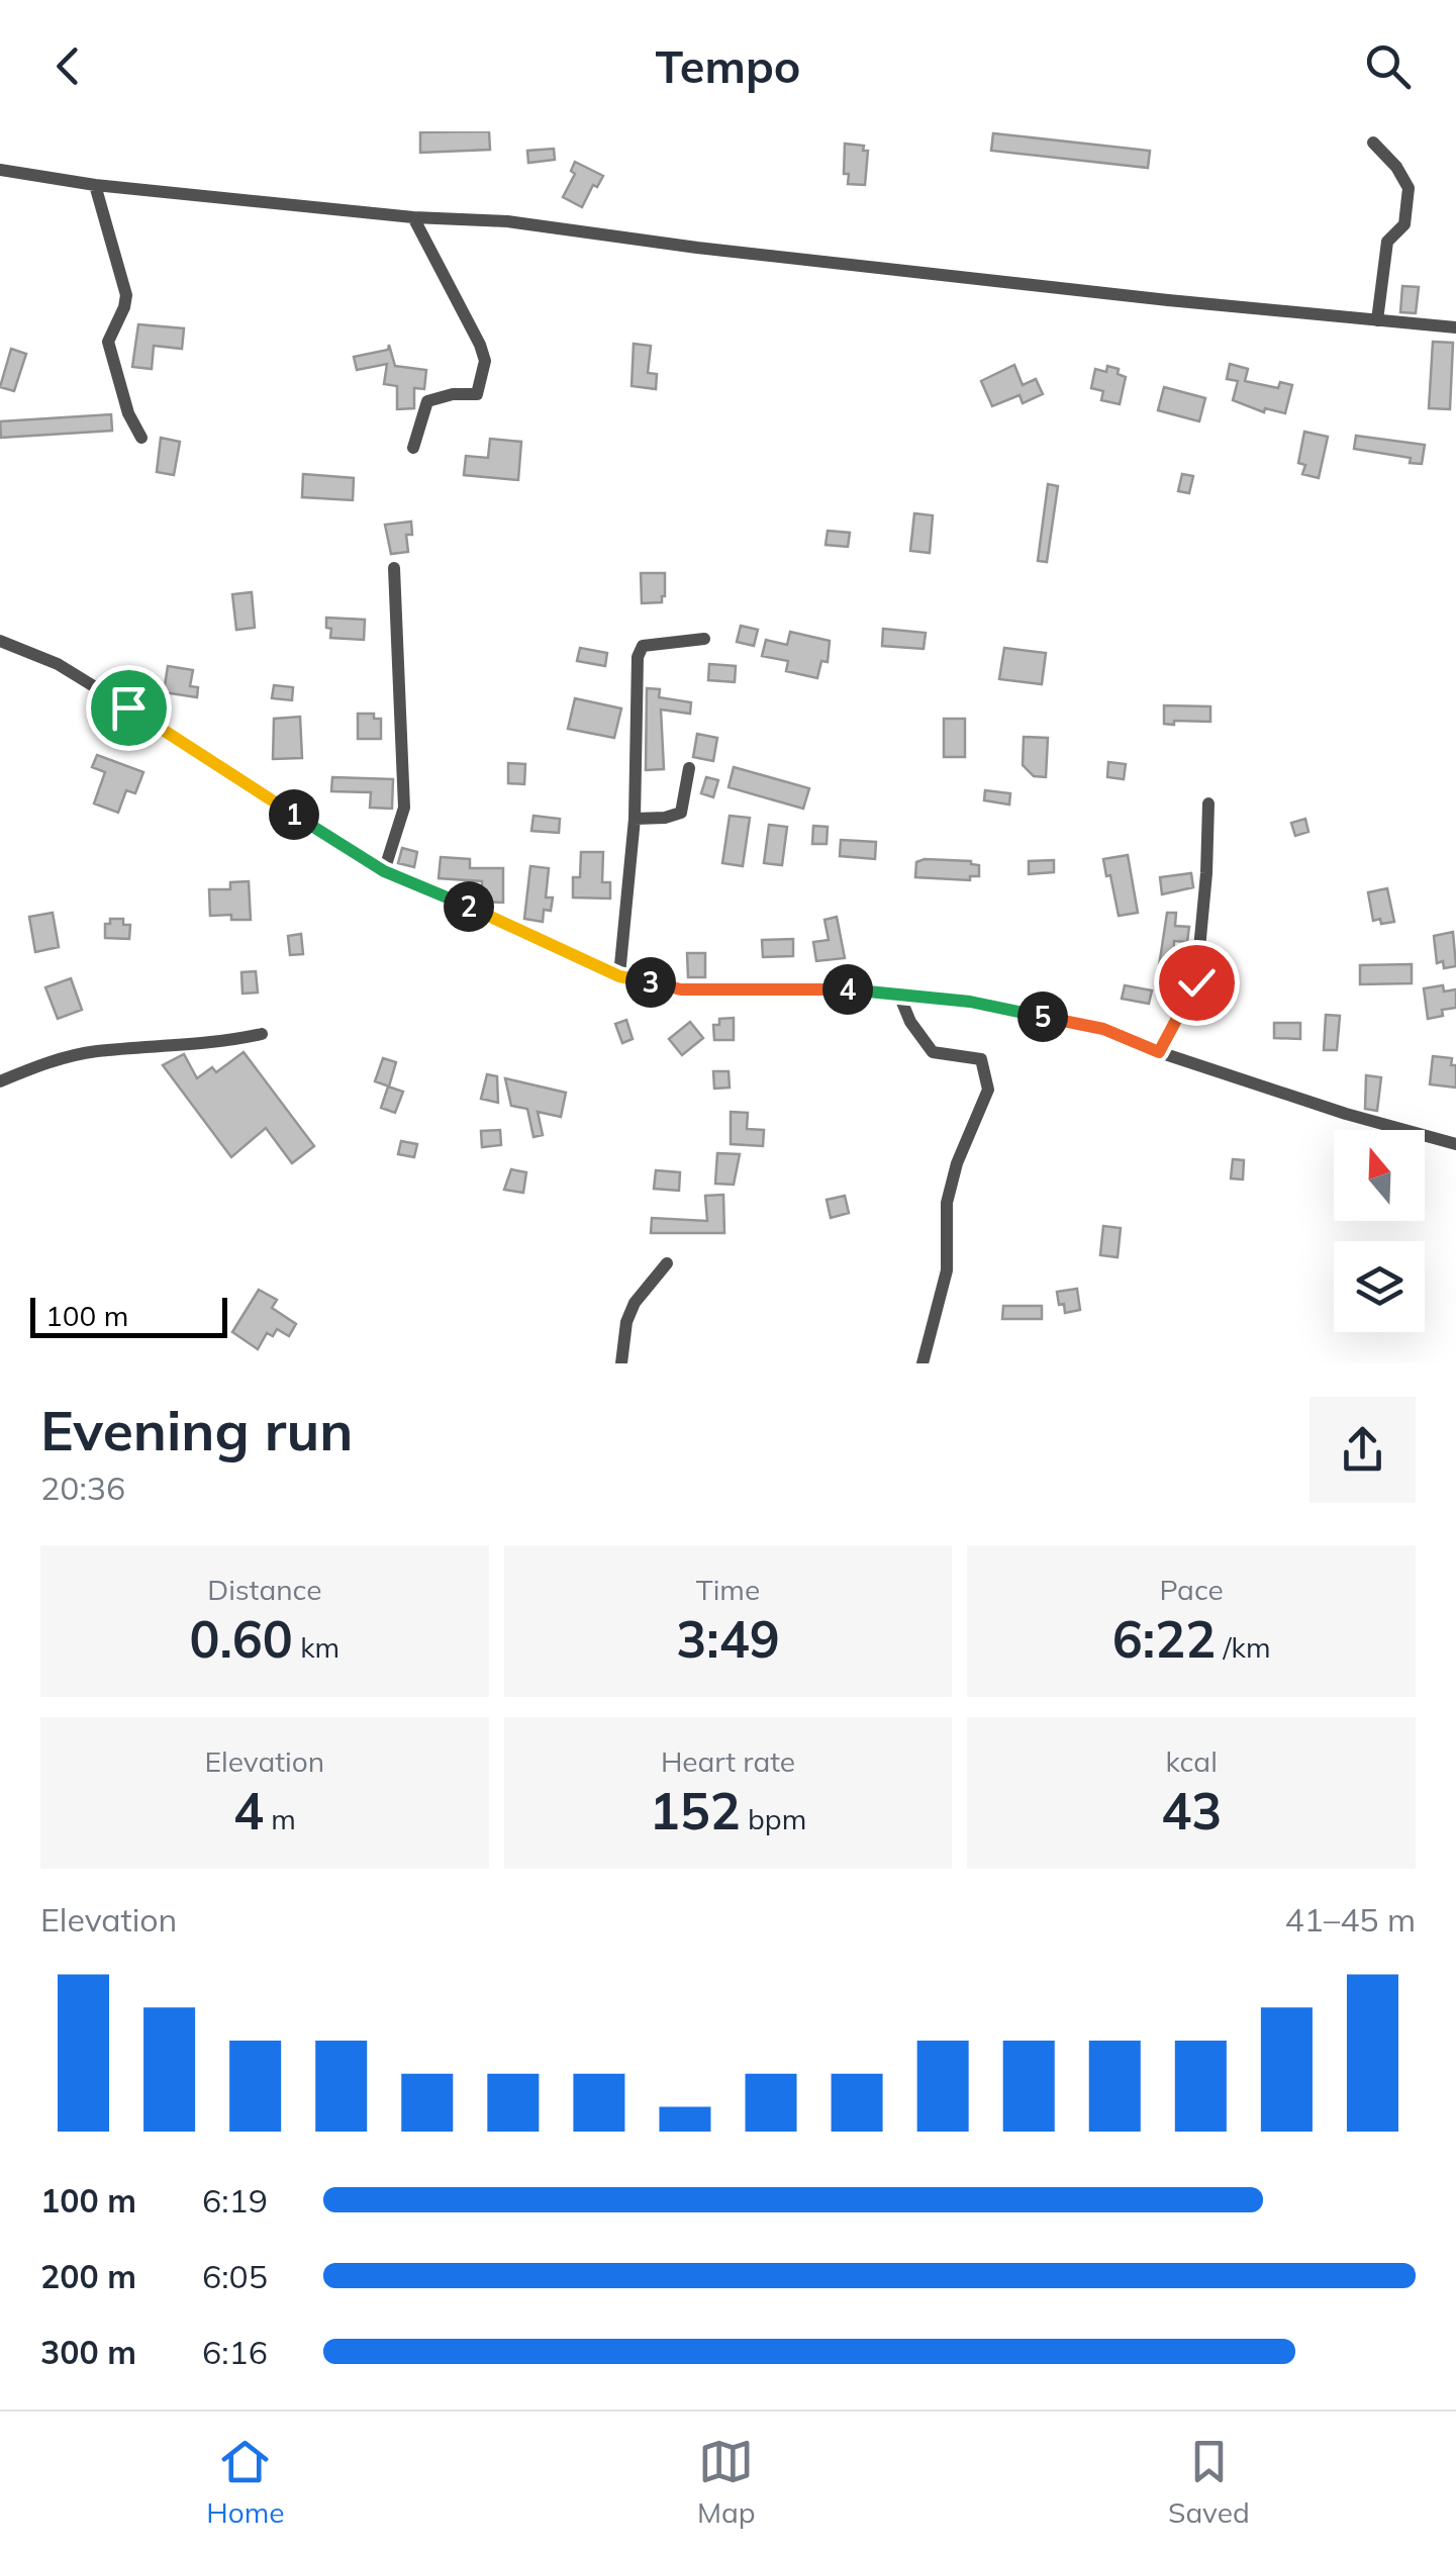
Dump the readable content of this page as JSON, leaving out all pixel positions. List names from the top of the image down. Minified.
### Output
{"scale_bar":"100 m","north":"top","page":{"header":"Tempo","pins":["1","2","3","4","5"],"scale":"100 m","heading":["Evening run","20:36"],"stats":[["Distance","0.60 km"],["Time","3:49"],["Pace","6:22 /km"],["Elevation","4 m"],["Heart rate","152 bpm"],["kcal","43"]],"chart":["Elevation","41–45 m"],"list":[{"name":"100 m","note":"6:19"},{"name":"200 m","note":"6:05"},{"name":"300 m","note":"6:16"}],"tabs":["Home","Map","Saved"]}}
